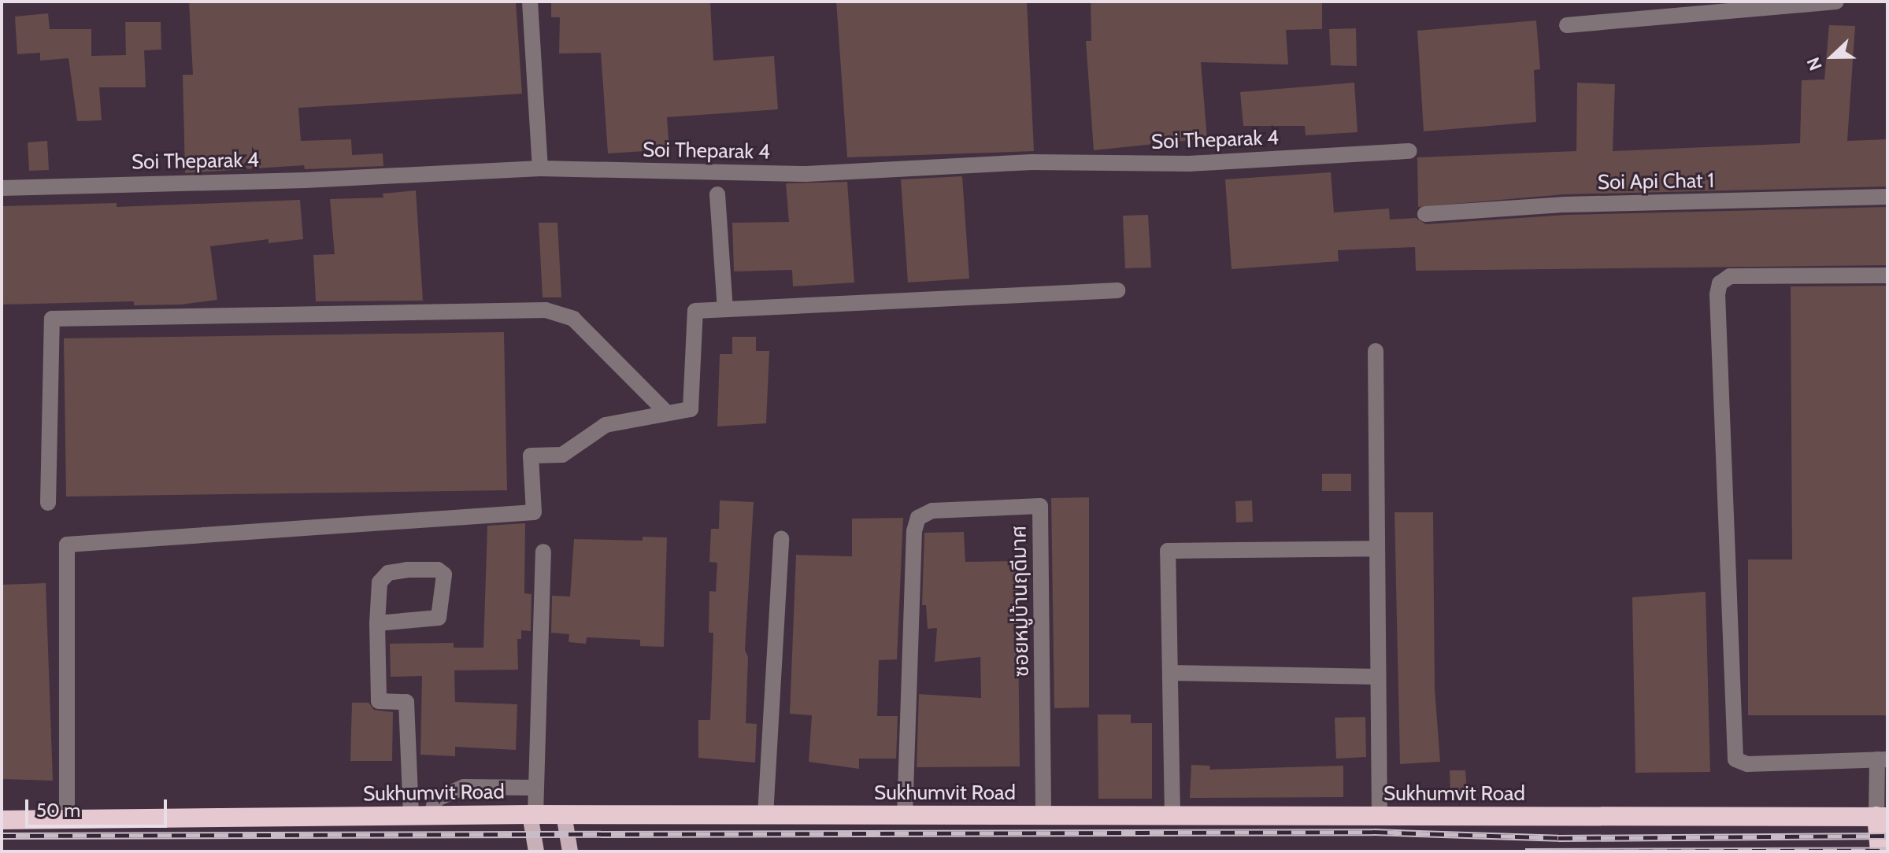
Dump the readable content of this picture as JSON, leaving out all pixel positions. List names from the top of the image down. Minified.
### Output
{"streets":{"highway":["Sukhumvit Road"],"street":["Soi Theparak 4","Soi Api Chat 1","ซอยหมู่บ้านฤดีมาศ"]},"crossings":[["ซอยหมู่บ้านฤดีมาศ","Sukhumvit Road"]],"scale_bar":"50 m","north":"left"}
